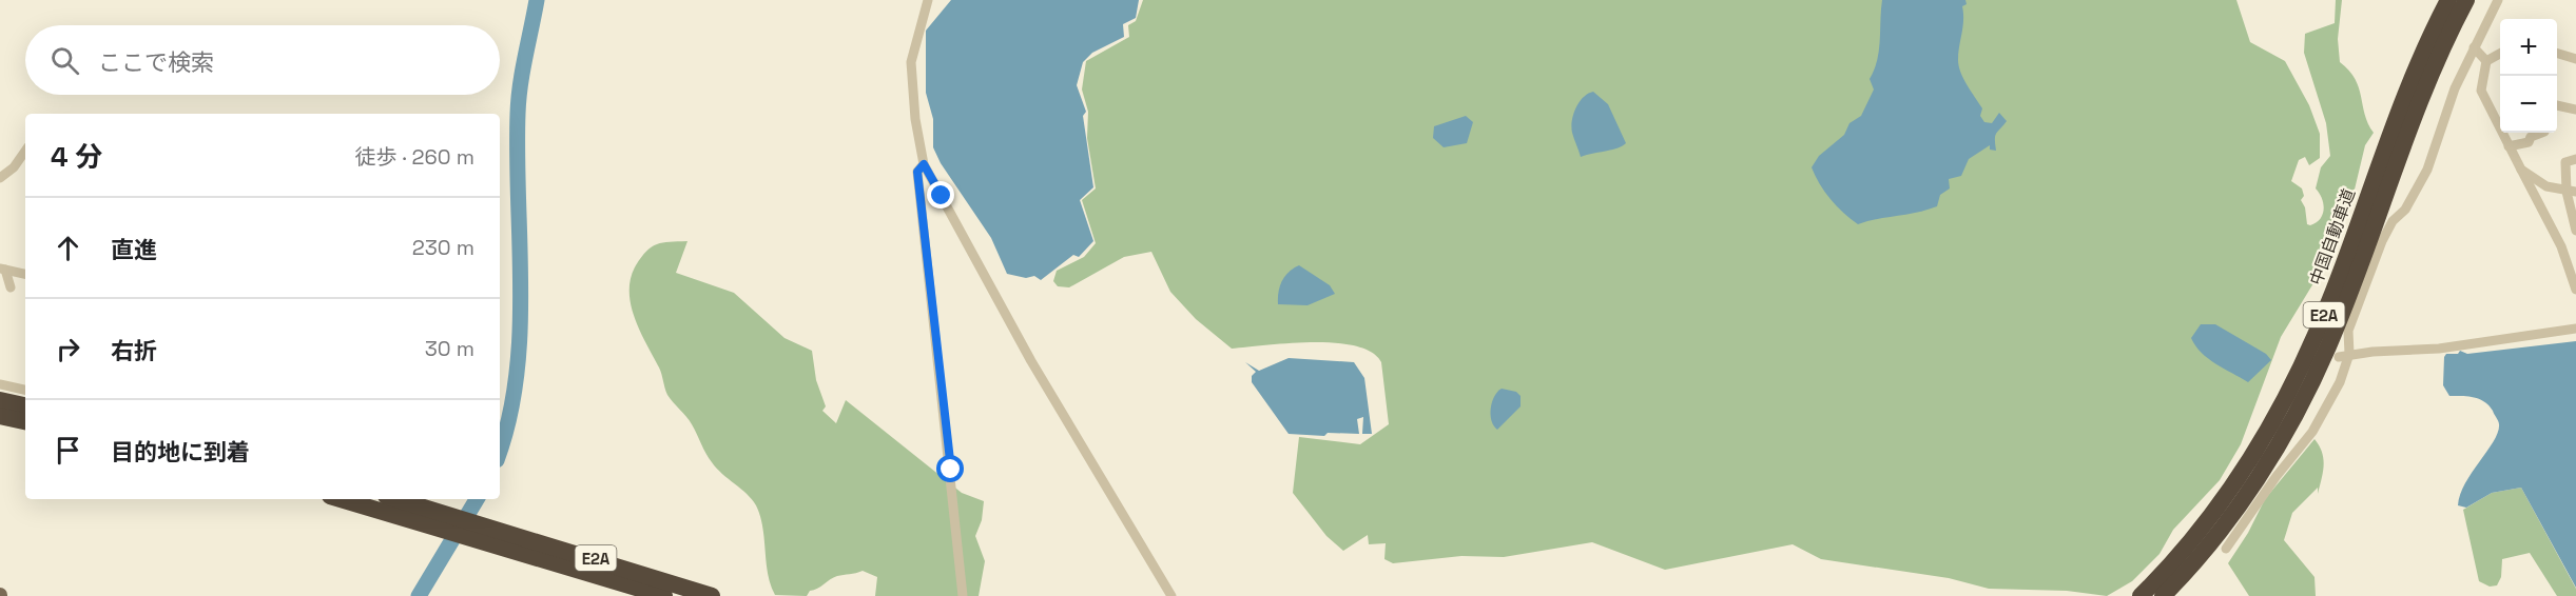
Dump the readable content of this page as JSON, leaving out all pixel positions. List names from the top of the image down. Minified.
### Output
{"streets":{"highway":["中国自動車道","E2A"]},"page":{"map_buttons":["+","−"],"search":"ここで検索","heading":["4 分","徒歩 · 260 m"],"list":[["直進","230 m"],["右折","30 m"],"目的地に到着"]}}
